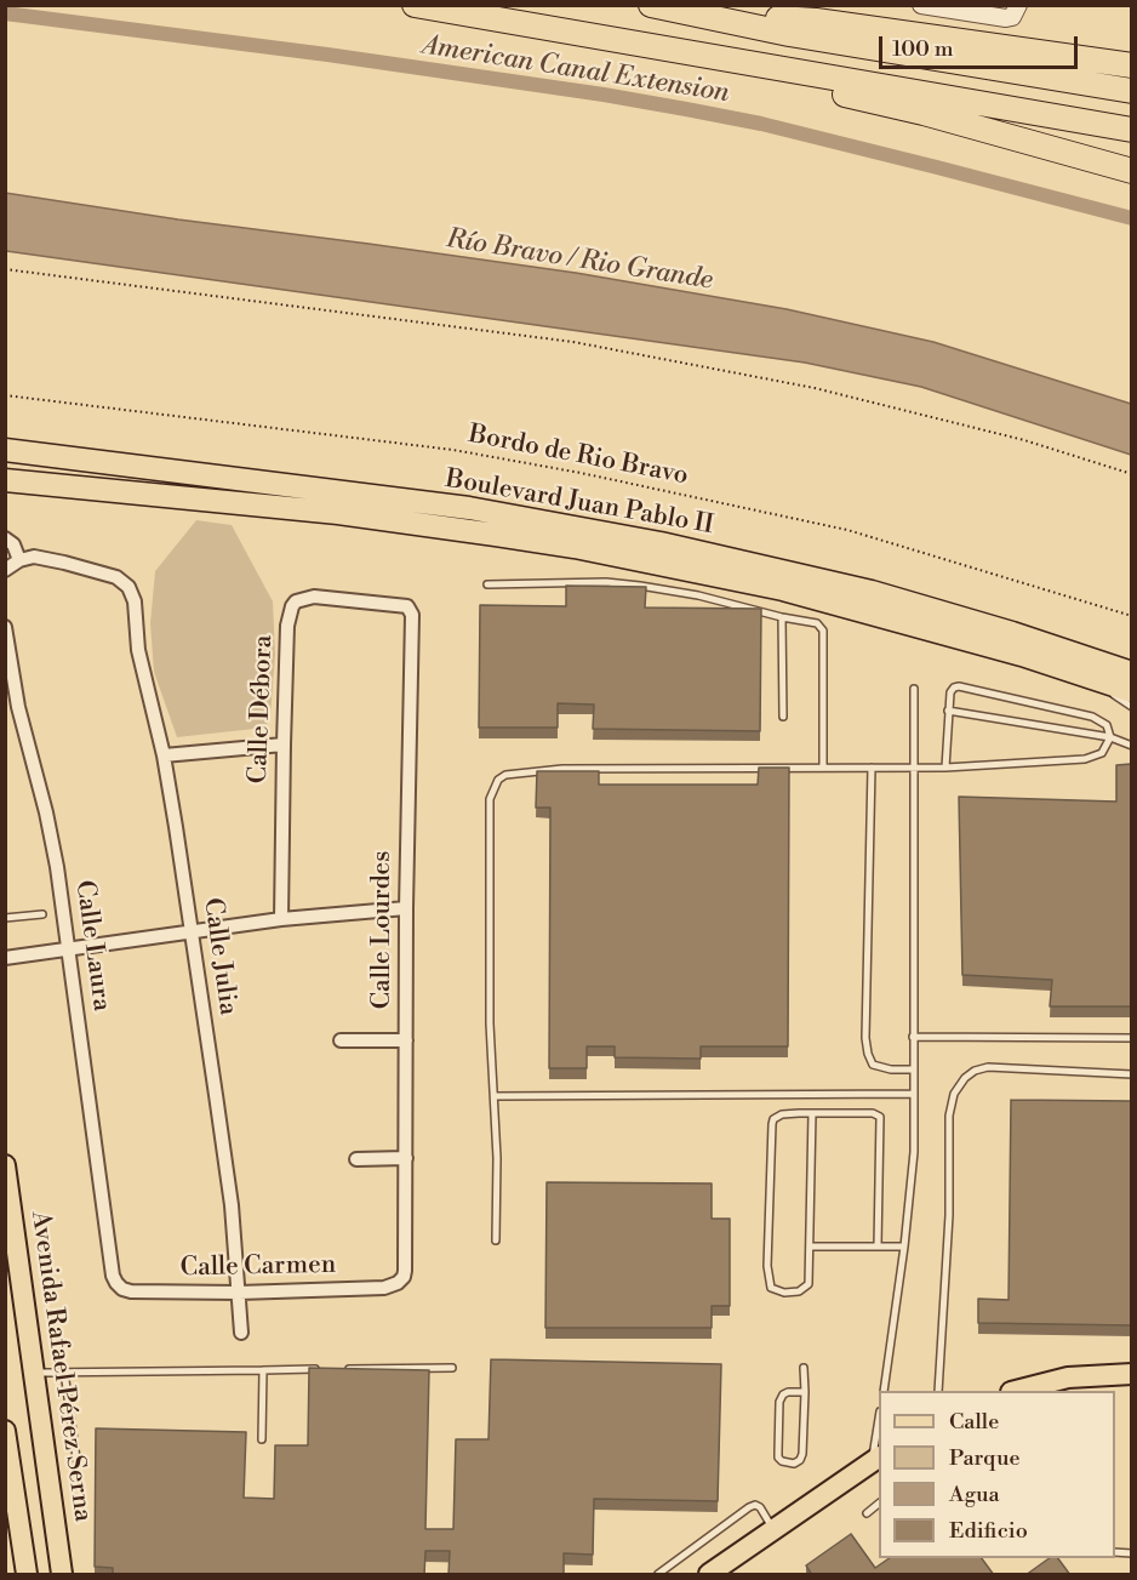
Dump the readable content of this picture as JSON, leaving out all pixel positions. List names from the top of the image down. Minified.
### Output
{"streets":{"highway":["Boulevard Juan Pablo II"],"main road":["Avenida Rafael Pérez Serna"],"street":["Calle Débora","Calle Lourdes","Calle Laura","Calle Julia","Calle Carmen"],"path":["Bordo de Rio Bravo"]},"crossings":[["Calle Débora","Calle Lourdes"],["Calle Lourdes","Calle Carmen"],["Calle Laura","Calle Carmen"],["Calle Julia","Calle Carmen"]],"water":["American Canal Extension","Río Bravo / Rio Grande"],"legend":["Calle","Parque","Agua","Edificio"],"scale_bar":"100 m"}
